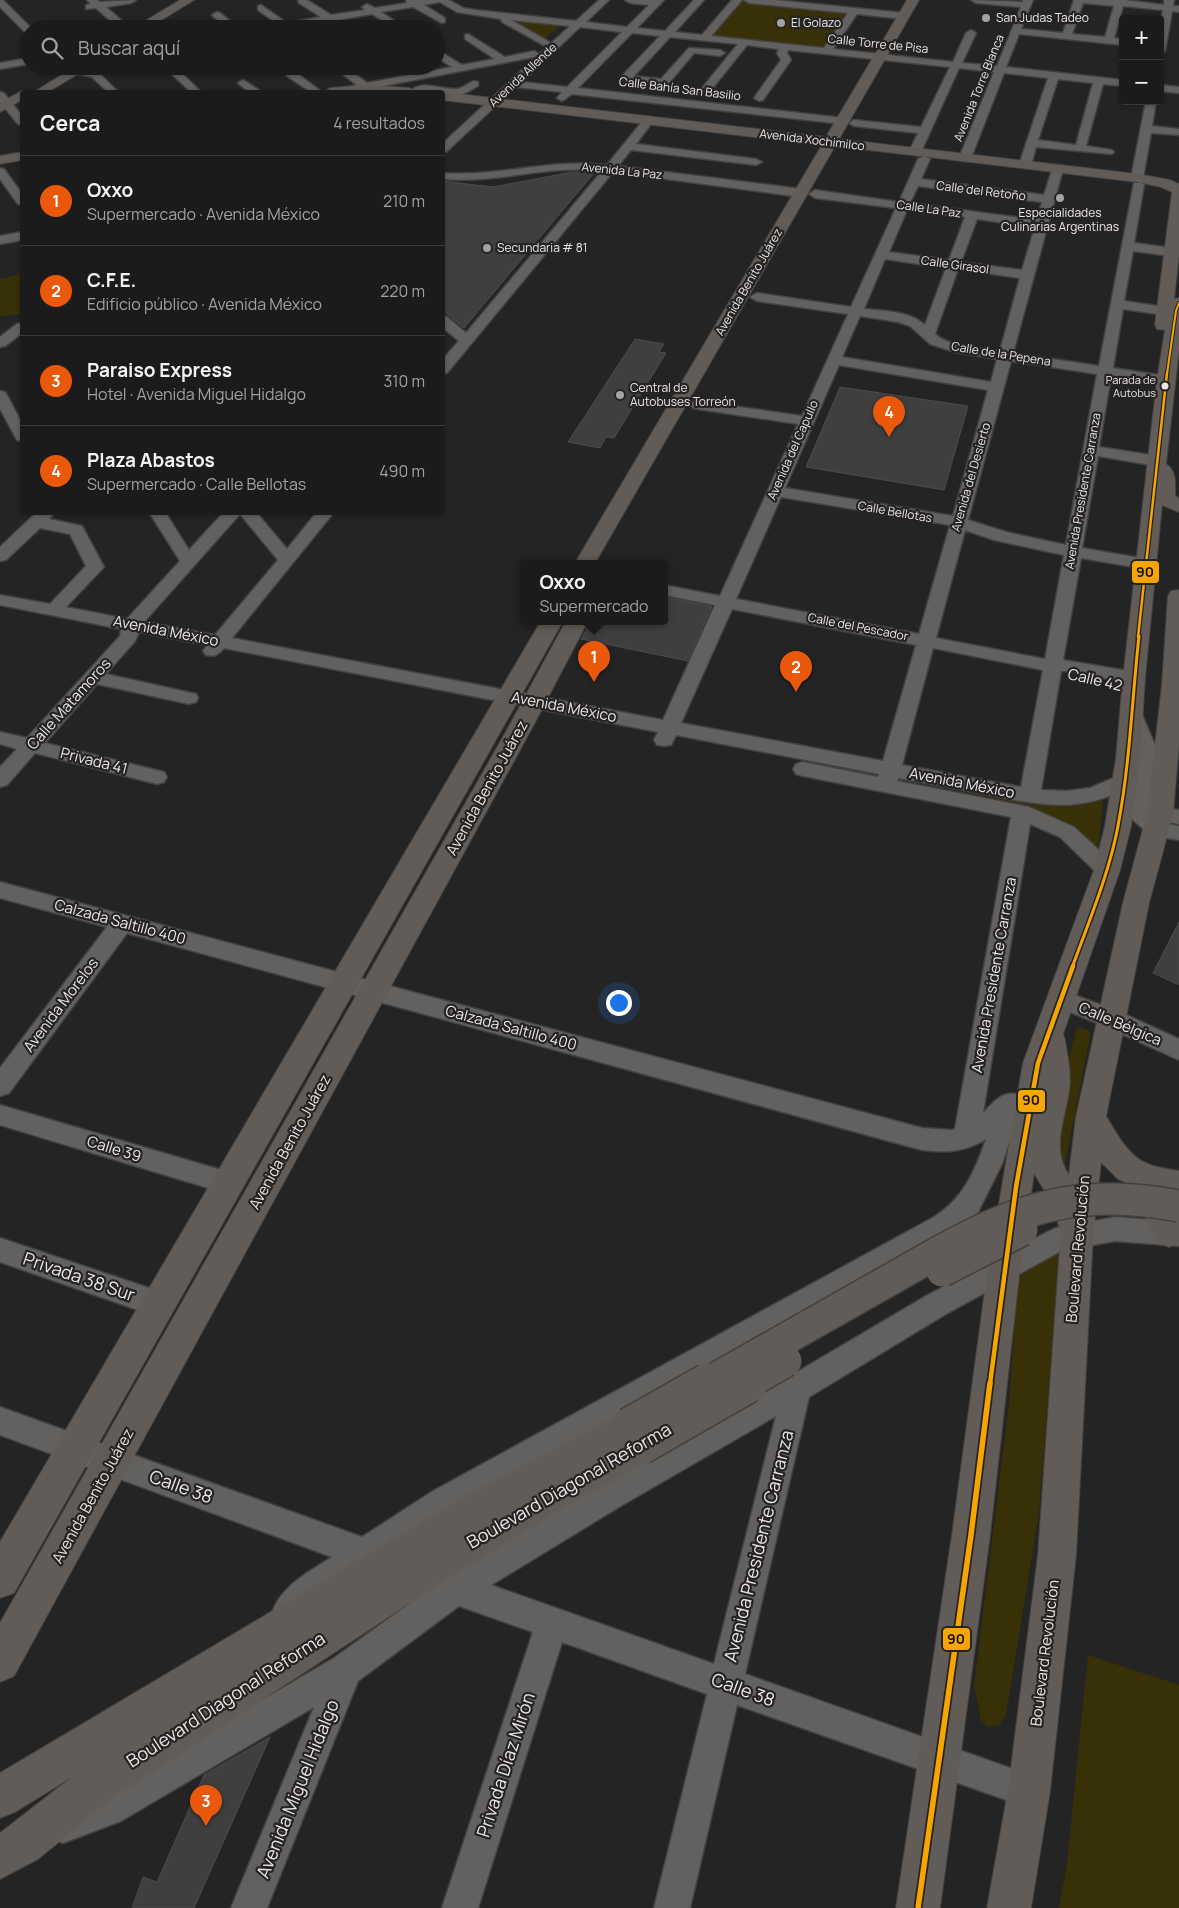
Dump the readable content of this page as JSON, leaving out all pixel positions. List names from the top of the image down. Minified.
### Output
{"streets":{"main road":["Avenida Xochimilco","Avenida Benito Juárez","Boulevard Revolución","Boulevard Diagonal Reforma"],"street":["Calle Torre de Pisa","Avenida Allende","Avenida Torre Blanca","Calle Bahía San Basilio","Avenida La Paz","Calle del Retoño","Calle La Paz","Calle Girasol","Calle de la Pepena","Avenida del Capullo","Avenida del Desierto","Avenida Presidente Carranza","Calle Bellotas","Calle del Pescador","Avenida México","Calle 42","Calle Matamoros","Privada 41","Calzada Saltillo 400","Avenida Morelos","Calle Bélgica","Calle 39","Privada 38 Sur","Calle 38","Privada Díaz Mirón","Avenida Miguel Hidalgo"]},"crossings":[["Calle Torre de Pisa","Avenida Allende"],["Calle Torre de Pisa","Avenida Torre Blanca"],["Calle Torre de Pisa","Avenida Benito Juárez"],["Calle Torre de Pisa","Avenida del Capullo"],["Avenida Allende","Calle Bahía San Basilio"],["Avenida Allende","Avenida Xochimilco"],["Avenida Torre Blanca","Avenida Xochimilco"],["Calle Bahía San Basilio","Avenida Benito Juárez"],["Calle Bahía San Basilio","Avenida del Capullo"],["Avenida Xochimilco","Avenida Benito Juárez"],["Avenida Xochimilco","Avenida del Capullo"],["Avenida Xochimilco","Avenida del Desierto"],["Avenida Xochimilco","Avenida Presidente Carranza"],["Avenida La Paz","Calle La Paz"],["Avenida La Paz","Avenida Benito Juárez"],["Calle del Retoño","Avenida del Capullo"],["Calle del Retoño","Avenida del Desierto"],["Calle La Paz","Avenida Benito Juárez"],["Calle La Paz","Avenida del Capullo"],["Calle La Paz","Avenida del Desierto"],["Calle Girasol","Avenida del Capullo"],["Calle Girasol","Avenida del Desierto"],["Avenida Benito Juárez","Calle de la Pepena"],["Avenida Benito Juárez","Avenida México"],["Avenida Benito Juárez","Calzada Saltillo 400"],["Avenida Benito Juárez","Calle 39"],["Avenida Benito Juárez","Privada 38 Sur"],["Avenida Benito Juárez","Calle 38"],["Calle de la Pepena","Avenida del Capullo"],["Calle de la Pepena","Avenida del Desierto"],["Calle de la Pepena","Avenida Presidente Carranza"],["Avenida del Capullo","Calle Bellotas"],["Avenida del Capullo","Calle del Pescador"],["Avenida del Capullo","Avenida México"],["Avenida del Desierto","Calle Bellotas"],["Avenida del Desierto","Calle del Pescador"],["Avenida del Desierto","Avenida México"],["Avenida Presidente Carranza","Calle Bellotas"],["Avenida Presidente Carranza","Calle del Pescador"],["Avenida Presidente Carranza","Avenida México"],["Avenida Presidente Carranza","Calle 42"],["Avenida Presidente Carranza","Calzada Saltillo 400"],["Avenida Presidente Carranza","Calle 38"],["Calle del Pescador","Calle 42"],["Avenida México","Calle Matamoros"],["Calle Matamoros","Privada 41"],["Calzada Saltillo 400","Avenida Morelos"],["Calle Bélgica","Boulevard Revolución"],["Boulevard Revolución","Calle 38"],["Calle 38","Privada Díaz Mirón"]],"places":["San Judas Tadeo","El Golazo","Especialidades Culinarias Argentinas","Secundaria # 81","Parada de Autobus","Central de Autobuses Torreón"],"lines":["transit line 90"],"page":{"map_buttons":["+","−"],"search":"Buscar aquí","heading":["Cerca","4 resultados"],"list":[{"mark":"1","name":"Oxxo","note":"Supermercado · Avenida México","value":"210 m"},{"mark":"2","name":"C.F.E.","note":"Edificio público · Avenida México","value":"220 m"},{"mark":"3","name":"Paraiso Express","note":"Hotel · Avenida Miguel Hidalgo","value":"310 m"},{"mark":"4","name":"Plaza Abastos","note":"Supermercado · Calle Bellotas","value":"490 m"}],"pins":["4","1","2","3"],"popup":["Oxxo","Supermercado"]}}
